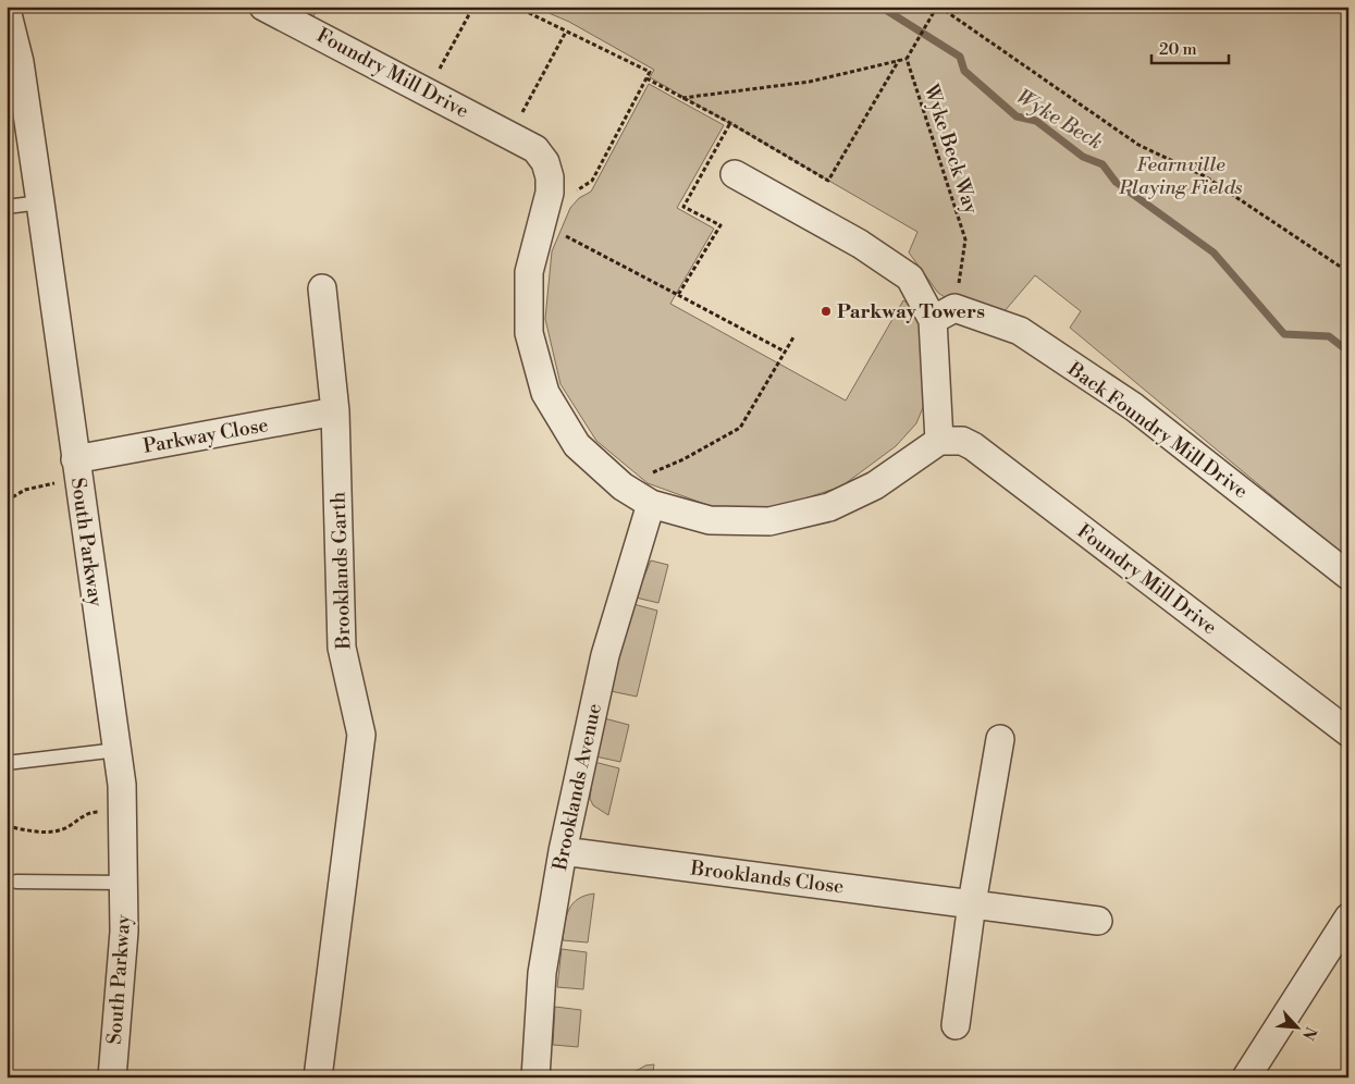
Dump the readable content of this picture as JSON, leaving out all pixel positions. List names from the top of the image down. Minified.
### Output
{"streets":{"street":["Foundry Mill Drive","Back Foundry Mill Drive","Parkway Close","South Parkway","Brooklands Garth","Brooklands Avenue","Brooklands Close"],"path":["Wyke Beck Way"]},"crossings":[["Foundry Mill Drive","Brooklands Avenue"],["Wyke Beck Way","Back Foundry Mill Drive"],["Parkway Close","South Parkway"],["Parkway Close","Brooklands Garth"],["Brooklands Avenue","Brooklands Close"]],"water":["Wyke Beck"],"parks":["Fearnville Playing Fields"],"places":["Parkway Towers"],"scale_bar":"20 m","north":"bottom right"}
